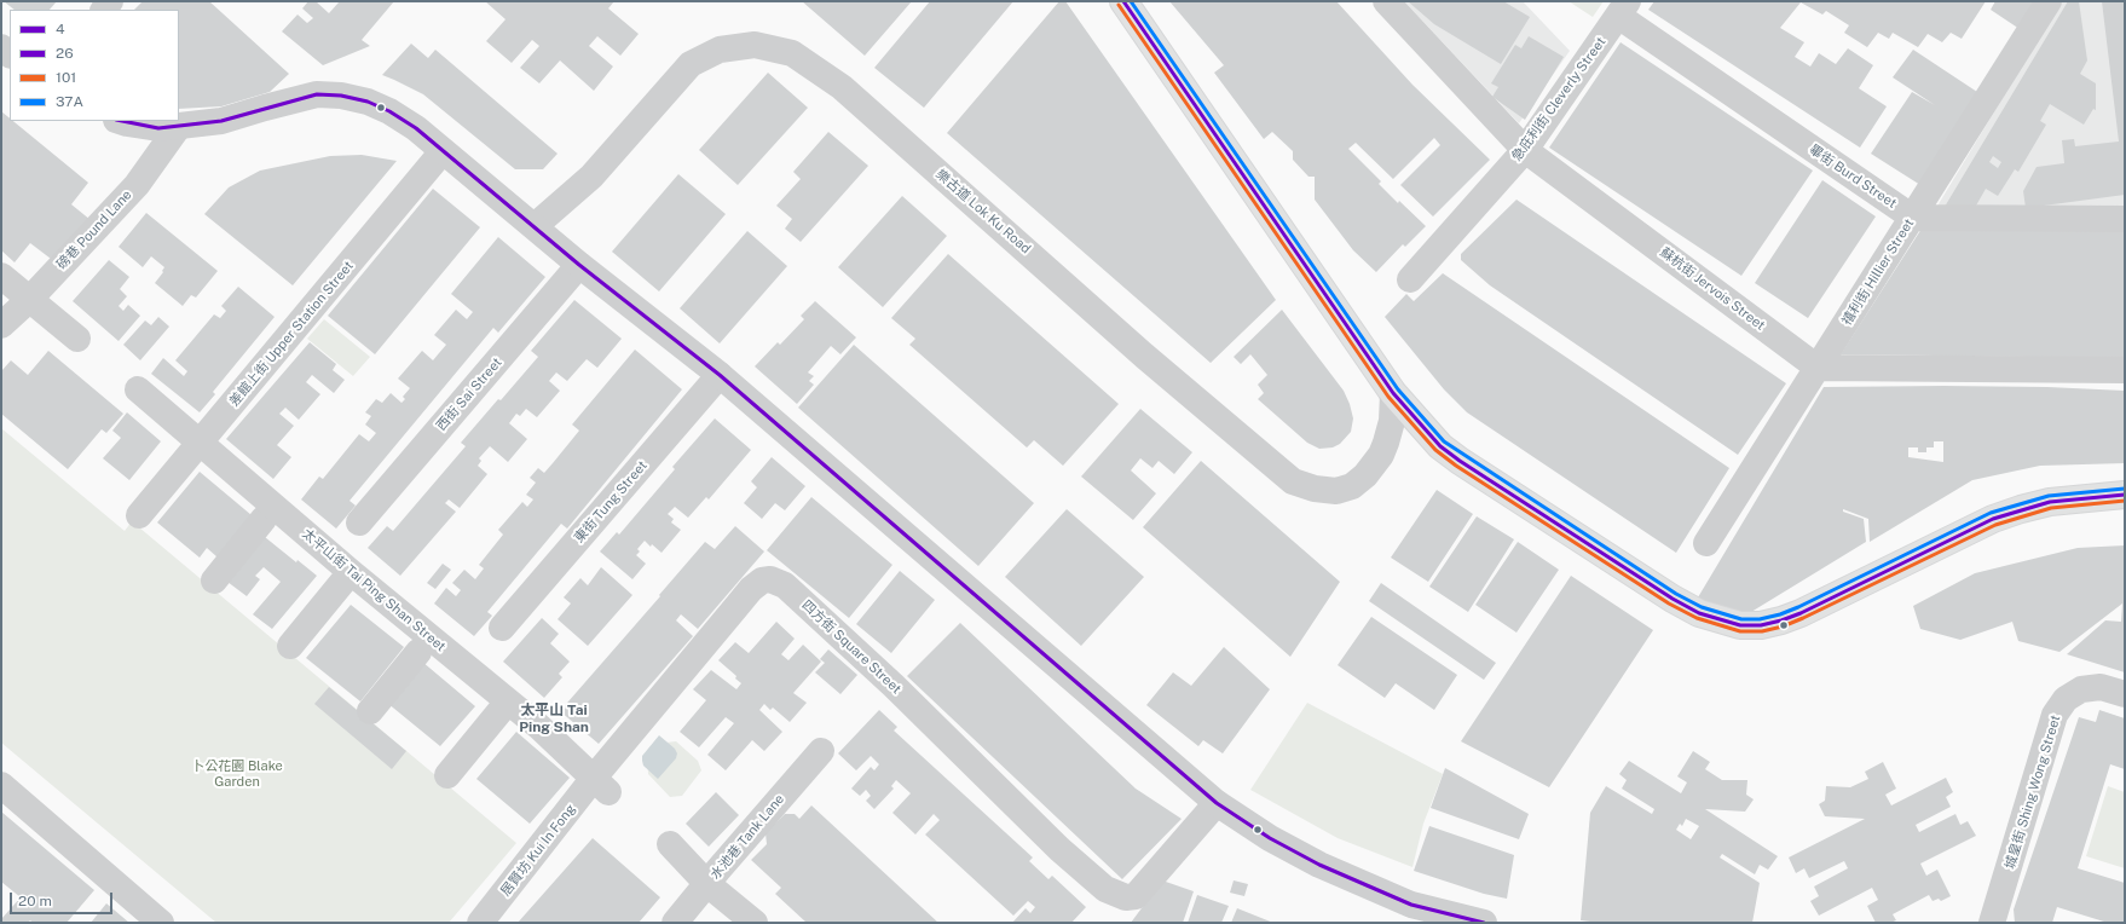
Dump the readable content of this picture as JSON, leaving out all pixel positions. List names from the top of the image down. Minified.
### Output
{"streets":{"street":["急庇利街 Cleverly Street","畢街 Burd Street","樂古道 Lok Ku Road","磅巷 Pound Lane","禧利街 Hillier Street","蘇杭街 Jervois Street","差館上街 Upper Station Street","西街 Sai Street","東街 Tung Street","太平山街 Tai Ping Shan Street","四方街 Square Street","城皇街 Shing Wong Street","水池巷 Tank Lane","居賢坊 Kui In Fong"]},"crossings":[["急庇利街 Cleverly Street","畢街 Burd Street"],["急庇利街 Cleverly Street","蘇杭街 Jervois Street"],["畢街 Burd Street","禧利街 Hillier Street"],["禧利街 Hillier Street","蘇杭街 Jervois Street"],["差館上街 Upper Station Street","太平山街 Tai Ping Shan Street"],["太平山街 Tai Ping Shan Street","四方街 Square Street"],["太平山街 Tai Ping Shan Street","居賢坊 Kui In Fong"],["四方街 Square Street","居賢坊 Kui In Fong"]],"districts":["太平山 Tai Ping Shan"],"parks":["卜公花園 Blake Garden"],"lines":["transit line 4","transit line 37A","transit line 101","transit line 26"],"legend":["4","26","101","37A"],"scale_bar":"20 m"}
